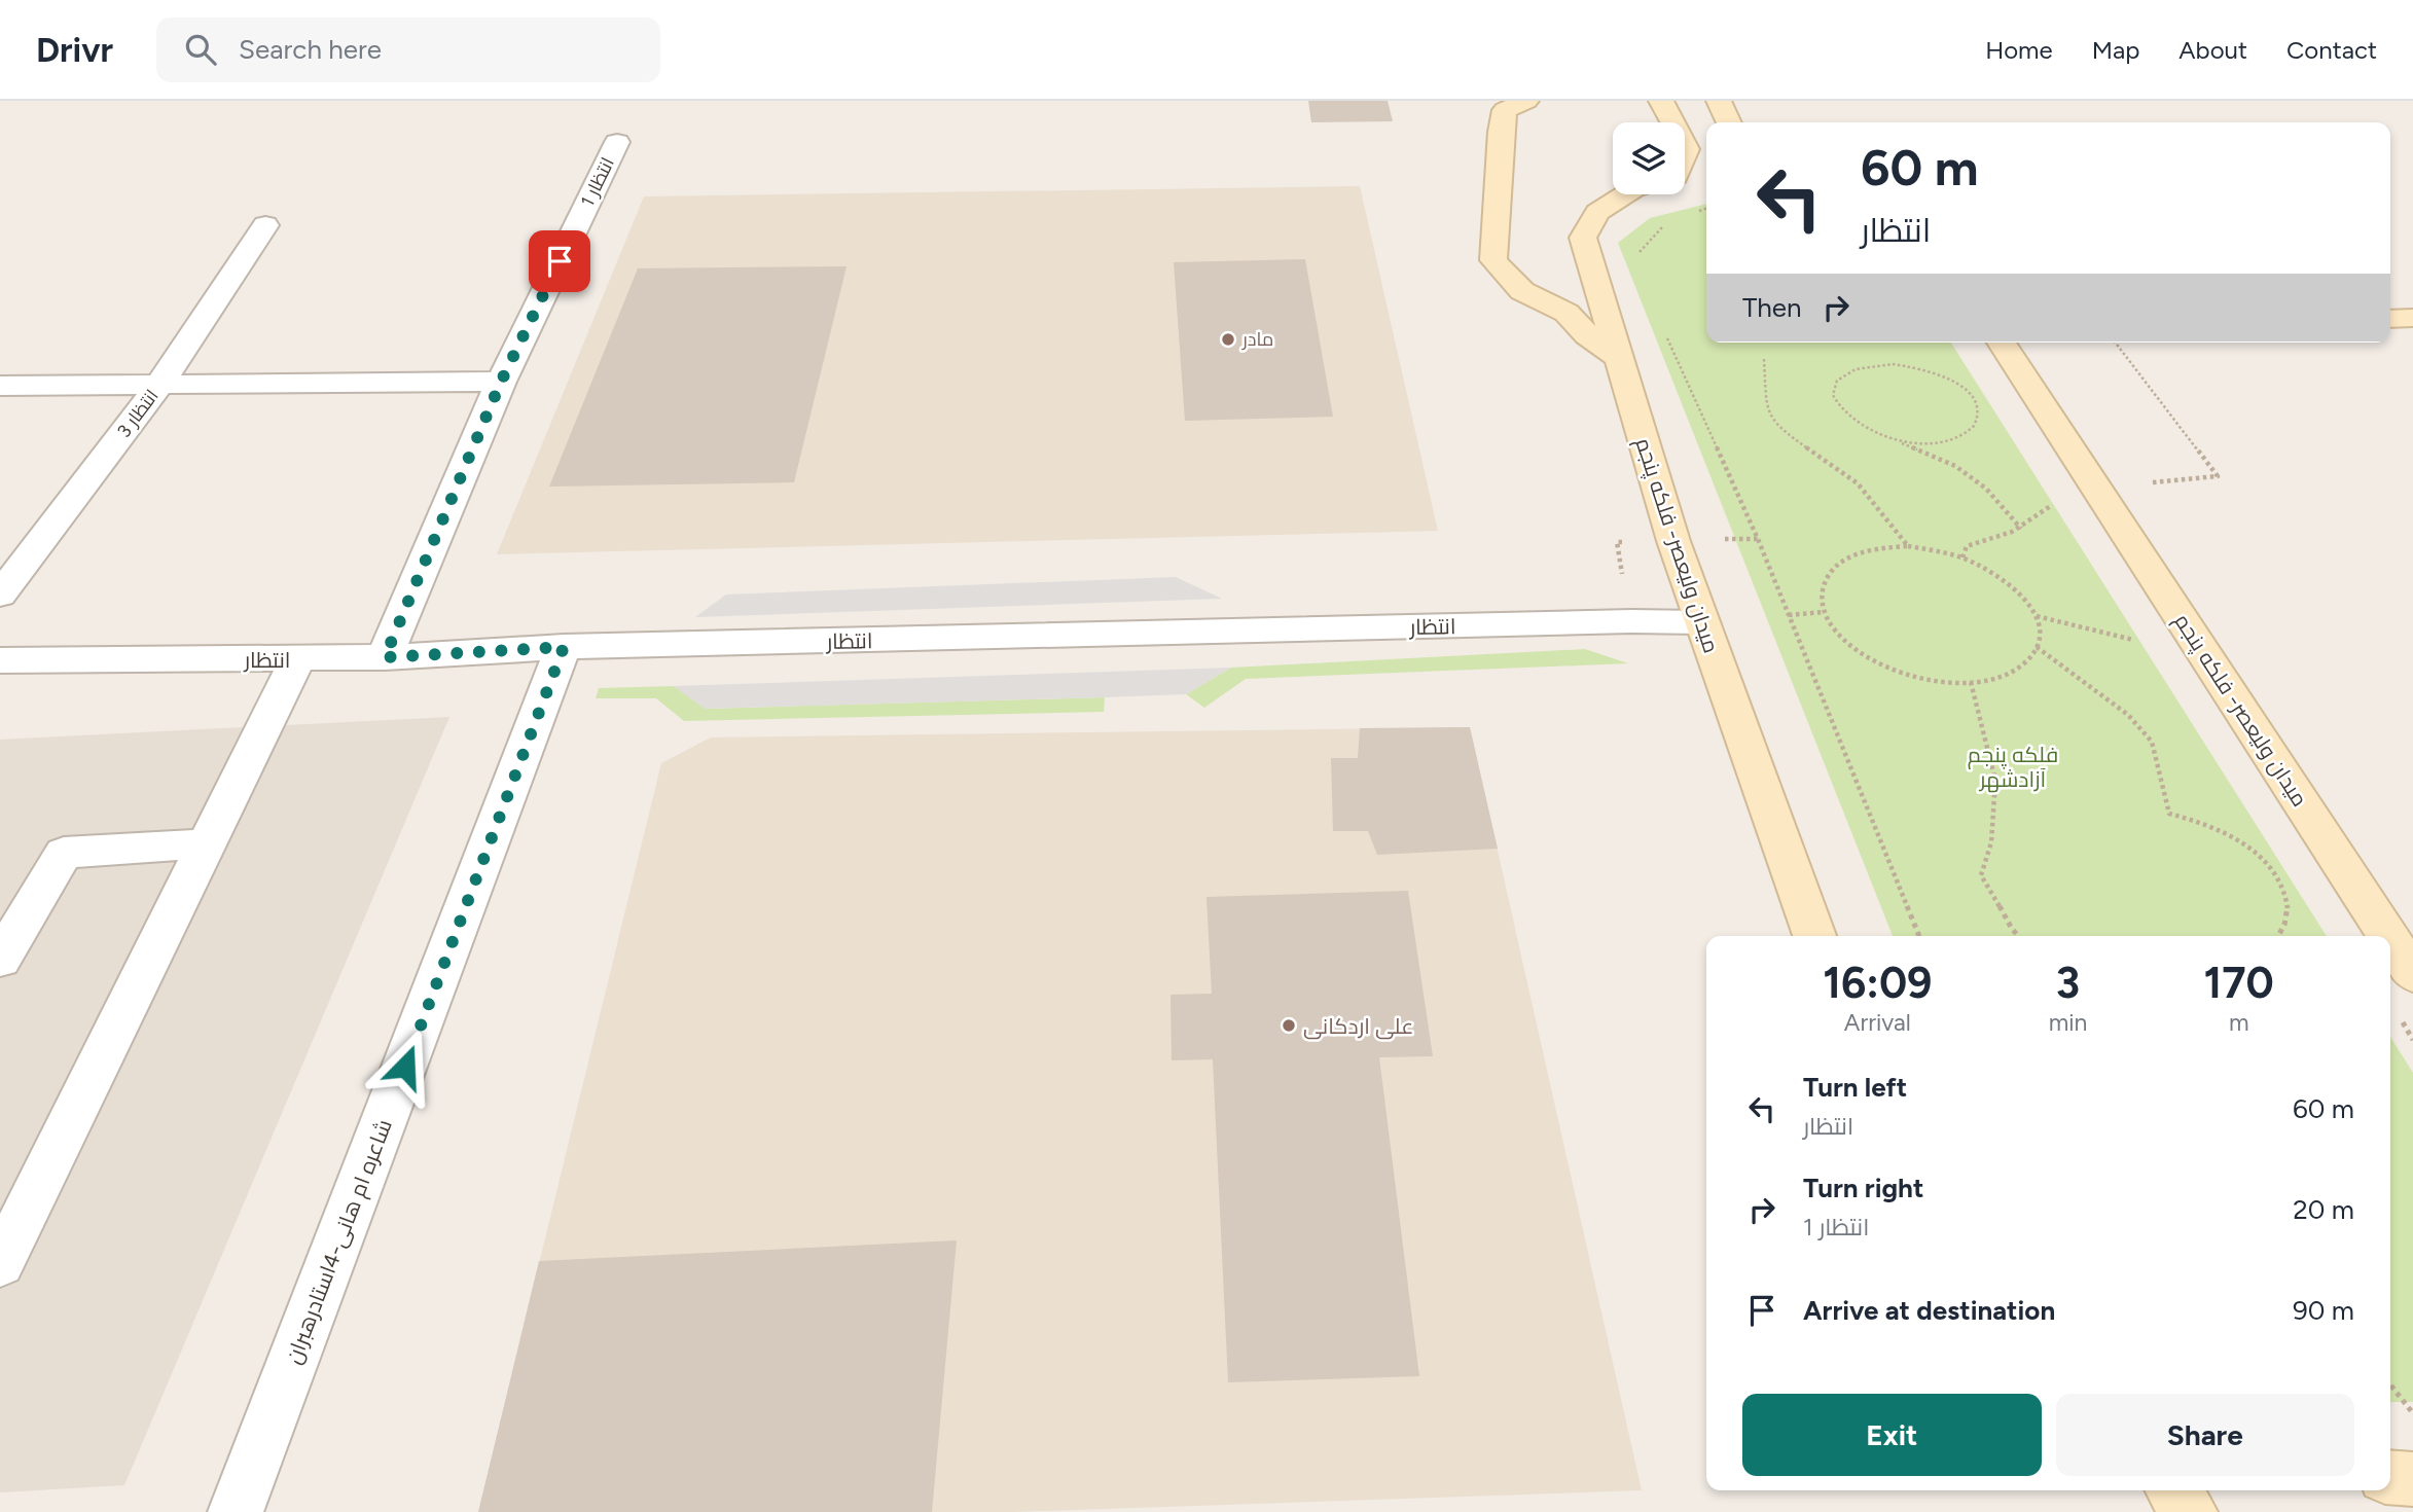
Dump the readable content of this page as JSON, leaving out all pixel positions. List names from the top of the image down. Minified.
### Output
{"streets":{"main road":["میدان ولیعصر- فلکه پنجم"],"street":["انتظار 1","انتظار 3","انتظار","شاعره ام هانی-4استادرهبران"]},"crossings":[["انتظار 1","انتظار"],["میدان ولیعصر- فلکه پنجم","انتظار"],["انتظار","شاعره ام هانی-4استادرهبران"]],"parks":["فلکه پنجم آزادشهر"],"places":["مادر","علی اردکانی"],"page":{"header":"Drivr","search":"Search here","nav":["Home","Map","About","Contact"],"turn":["60 m","انتظار"],"then":"Then","eta":["16:09","Arrival","3","min","170","m"],"list":[{"name":"Turn left","note":"انتظار","value":"60 m"},{"name":"Turn right","note":"انتظار 1","value":"20 m"},{"name":"Arrive at destination","value":"90 m"}],"buttons":["Exit","Share"]}}
